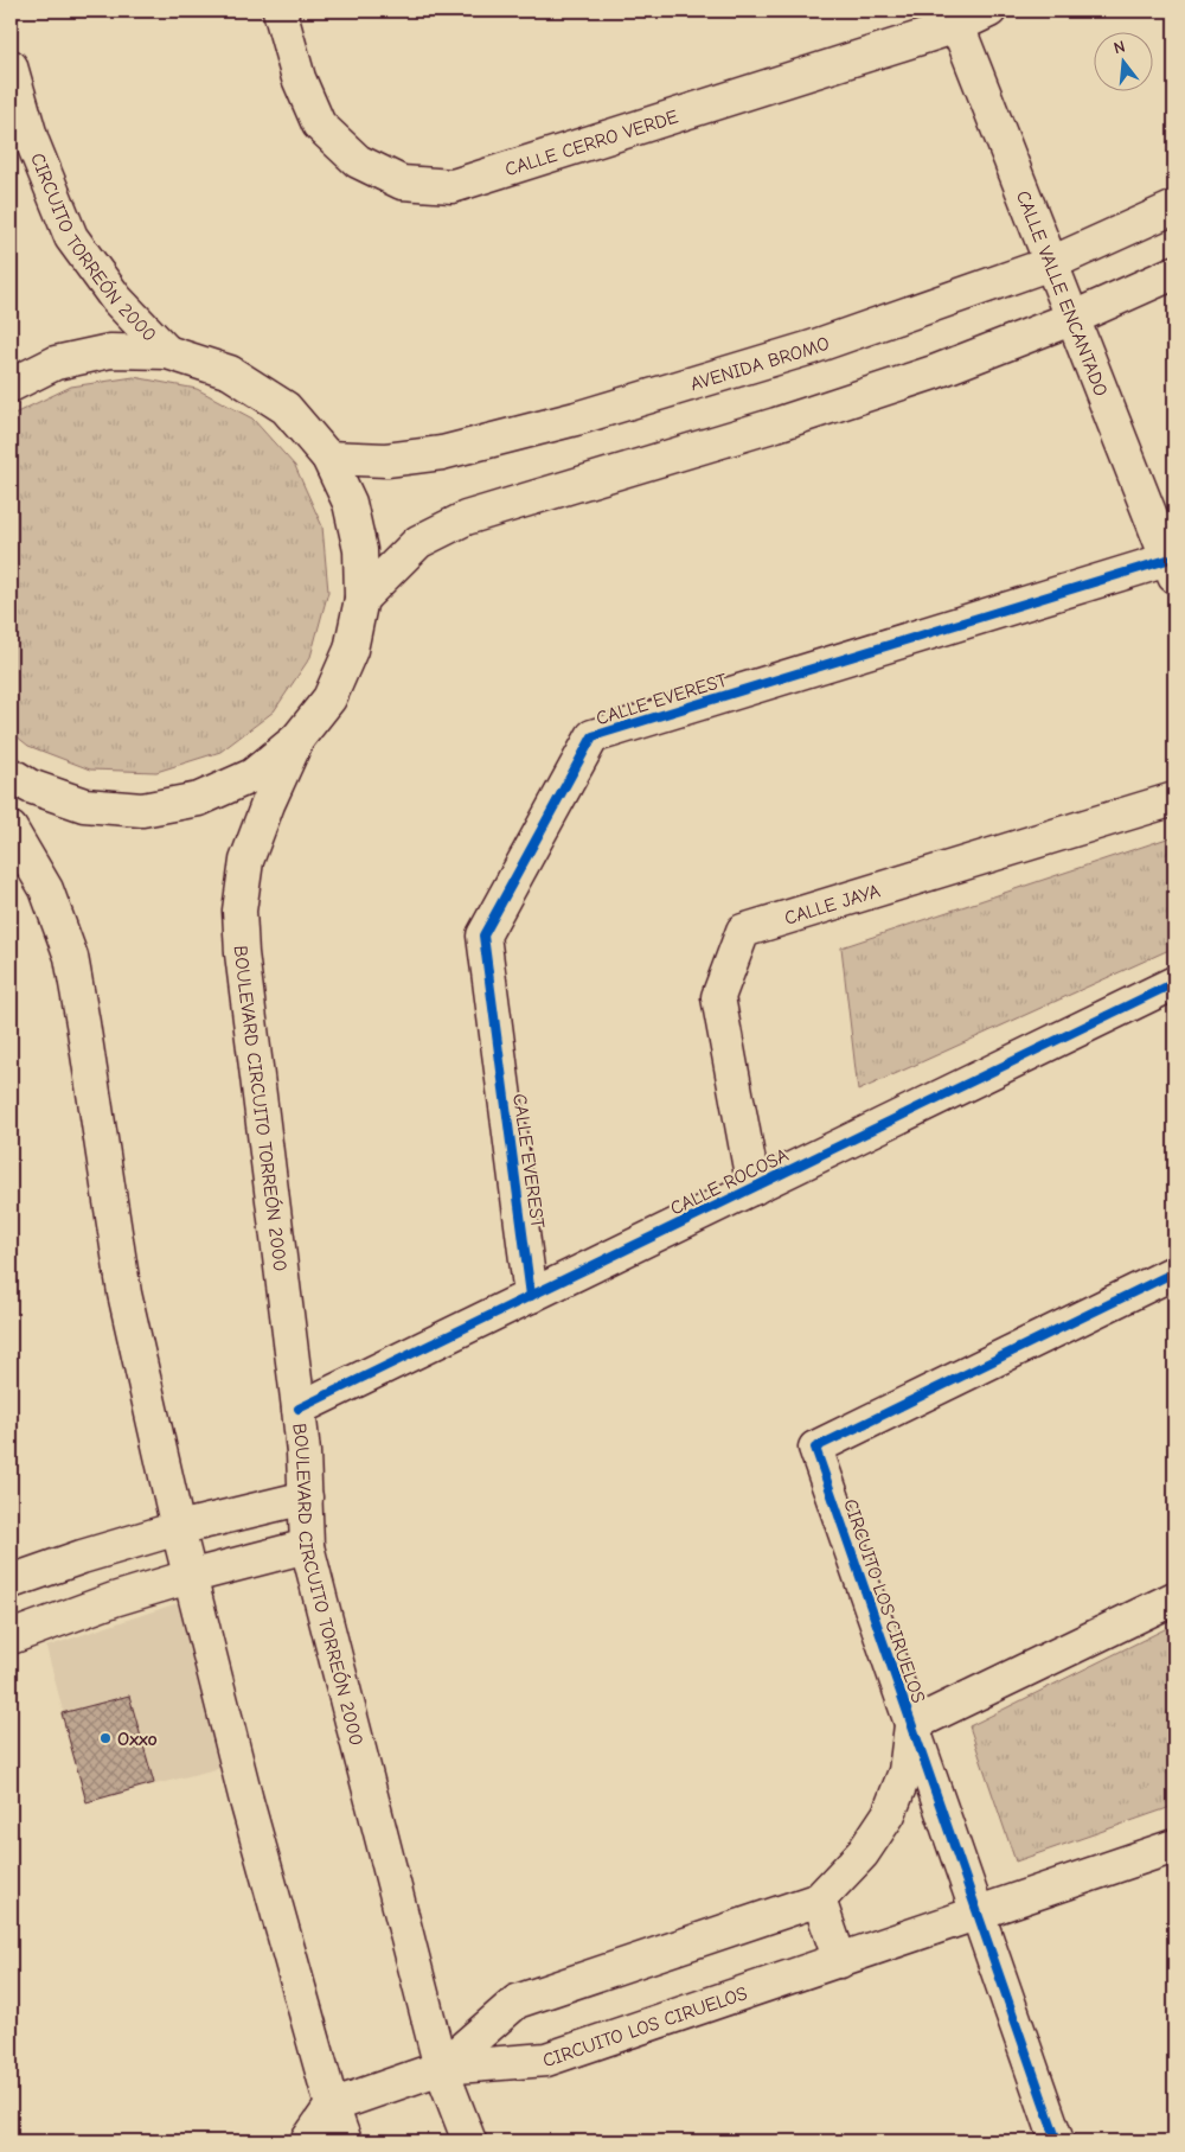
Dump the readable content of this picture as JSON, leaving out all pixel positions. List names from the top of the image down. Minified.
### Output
{"streets":{"street":["CALLE CERRO VERDE","CIRCUITO TORREÓN 2000","CALLE VALLE ENCANTADO","AVENIDA BROMO","CALLE EVEREST","CALLE JAYA","BOULEVARD CIRCUITO TORREÓN 2000","CALLE ROCOSA","CIRCUITO LOS CIRUELOS"]},"crossings":[["CALLE CERRO VERDE","CALLE VALLE ENCANTADO"],["CALLE VALLE ENCANTADO","AVENIDA BROMO"],["CALLE VALLE ENCANTADO","CALLE EVEREST"],["CALLE EVEREST","CALLE ROCOSA"],["CALLE JAYA","CALLE ROCOSA"],["BOULEVARD CIRCUITO TORREÓN 2000","CALLE ROCOSA"],["BOULEVARD CIRCUITO TORREÓN 2000","CIRCUITO LOS CIRUELOS"]],"places":["Oxxo"],"north":"top"}
